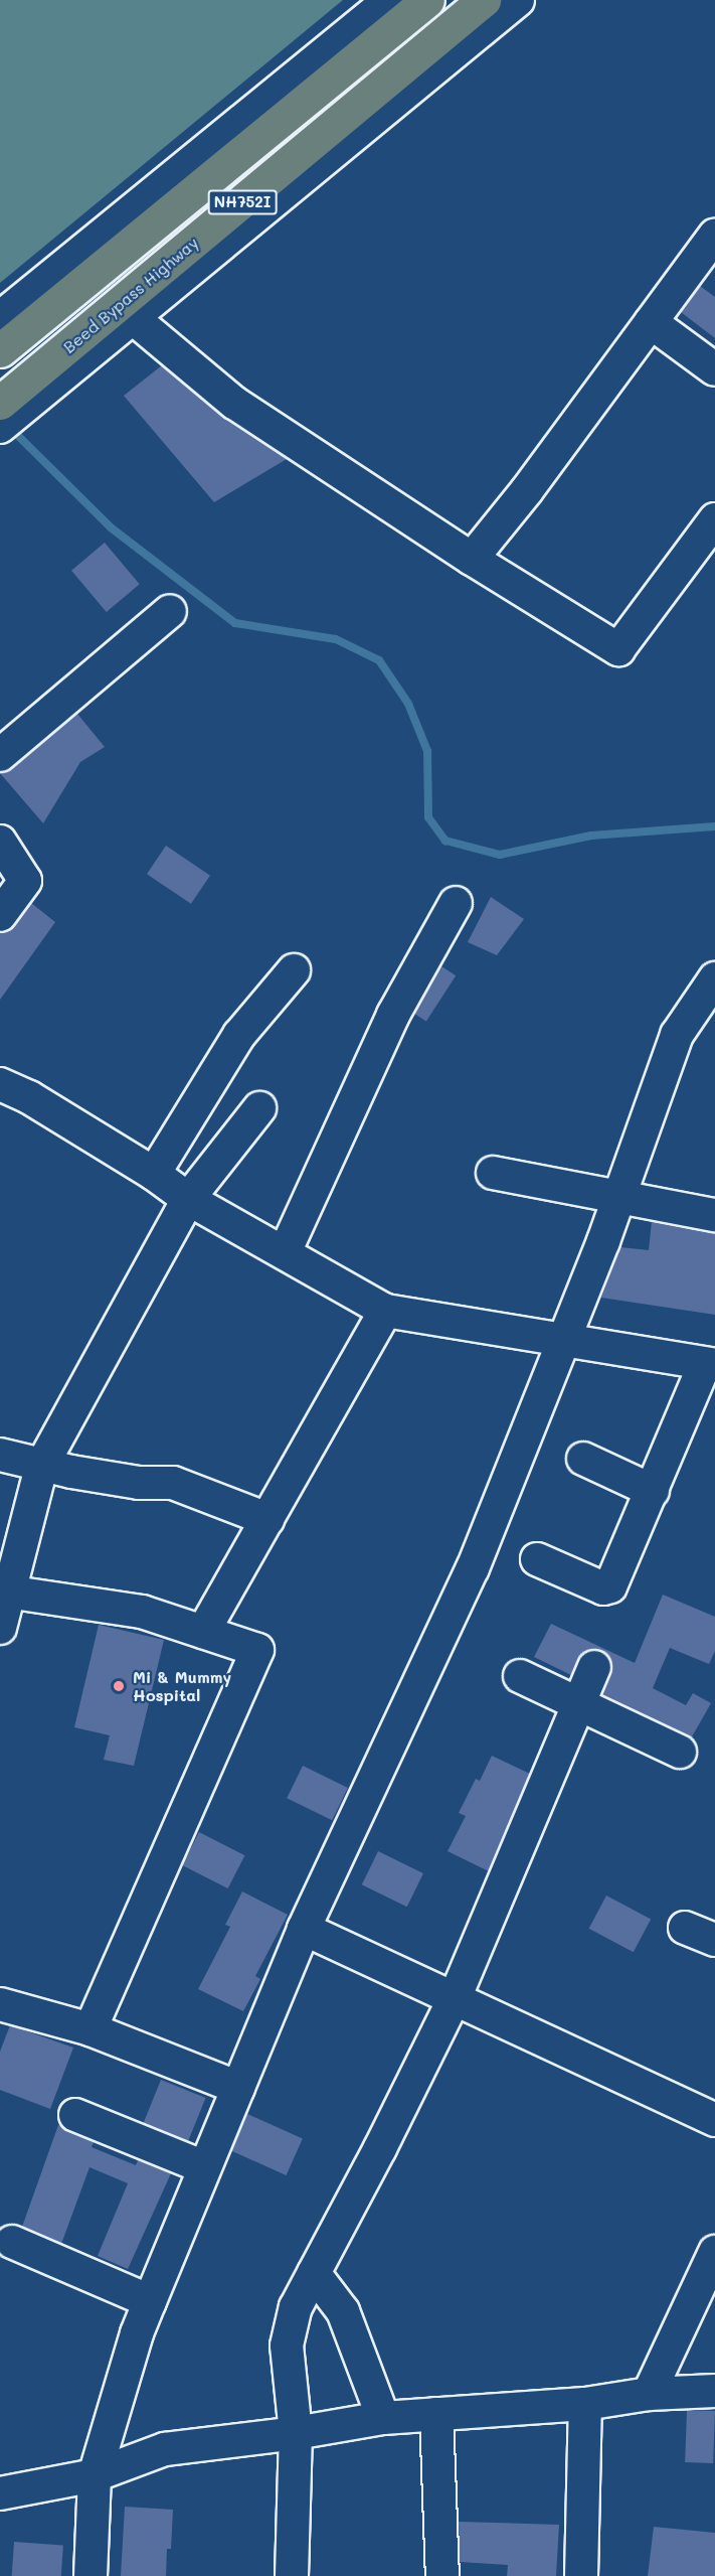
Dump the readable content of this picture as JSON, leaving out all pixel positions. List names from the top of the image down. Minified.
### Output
{"streets":{"highway":["NH752I","Beed Bypass Highway"]},"places":["Mi & Mummy Hospital"]}
